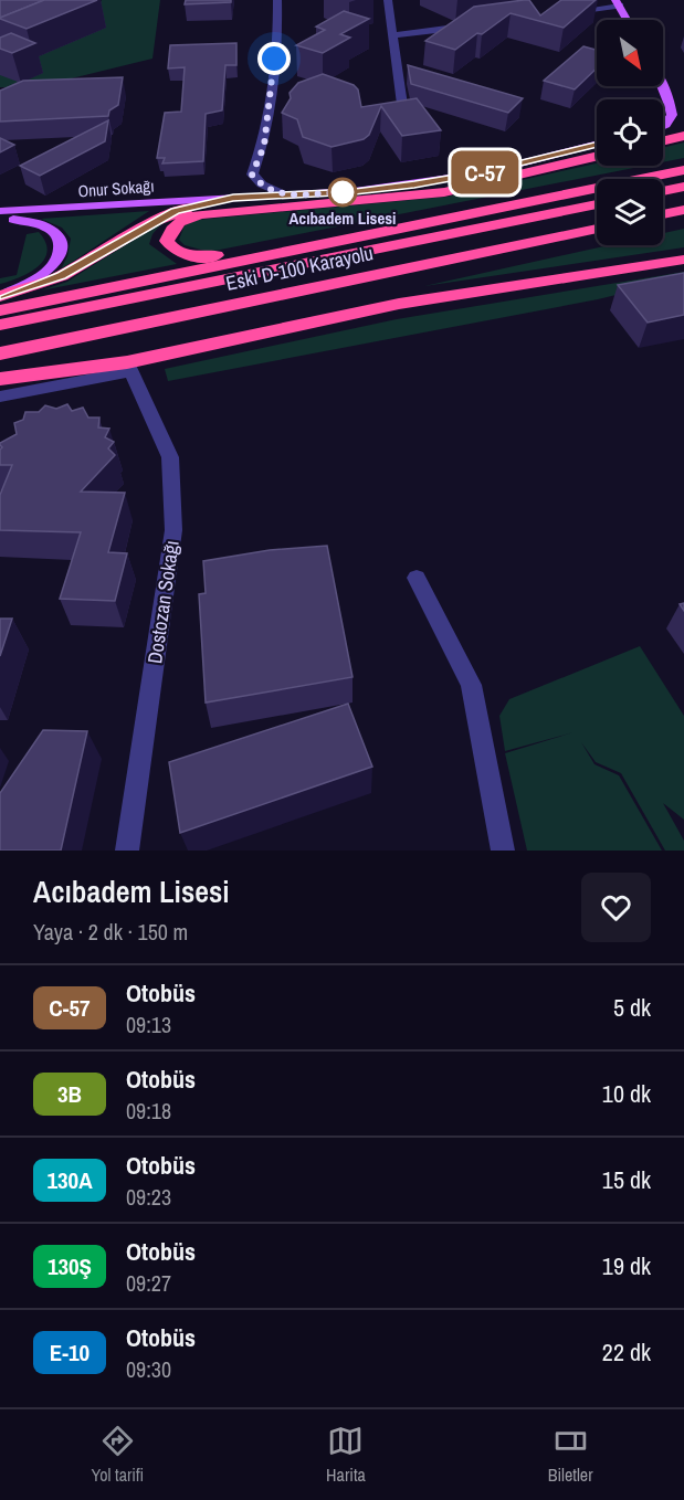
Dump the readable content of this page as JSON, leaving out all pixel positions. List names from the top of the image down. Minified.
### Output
{"streets":{"highway":["Eski D-100 Karayolu"],"main road":["Onur Sokağı"],"street":["Dostozan Sokağı"]},"places":["Acıbadem Lisesi"],"lines":["bus line C-57"],"north":"bottom right","page":{"on_map":"C-57","heading":["Acıbadem Lisesi","Yaya · 2 dk · 150 m"],"list":[{"mark":"C-57","name":"Otobüs","note":"09:13","value":"5 dk"},{"mark":"3B","name":"Otobüs","note":"09:18","value":"10 dk"},{"mark":"130A","name":"Otobüs","note":"09:23","value":"15 dk"},{"mark":"130Ş","name":"Otobüs","note":"09:27","value":"19 dk"},{"mark":"E-10","name":"Otobüs","note":"09:30","value":"22 dk"}],"tabs":["Yol tarifi","Harita","Biletler"]}}
